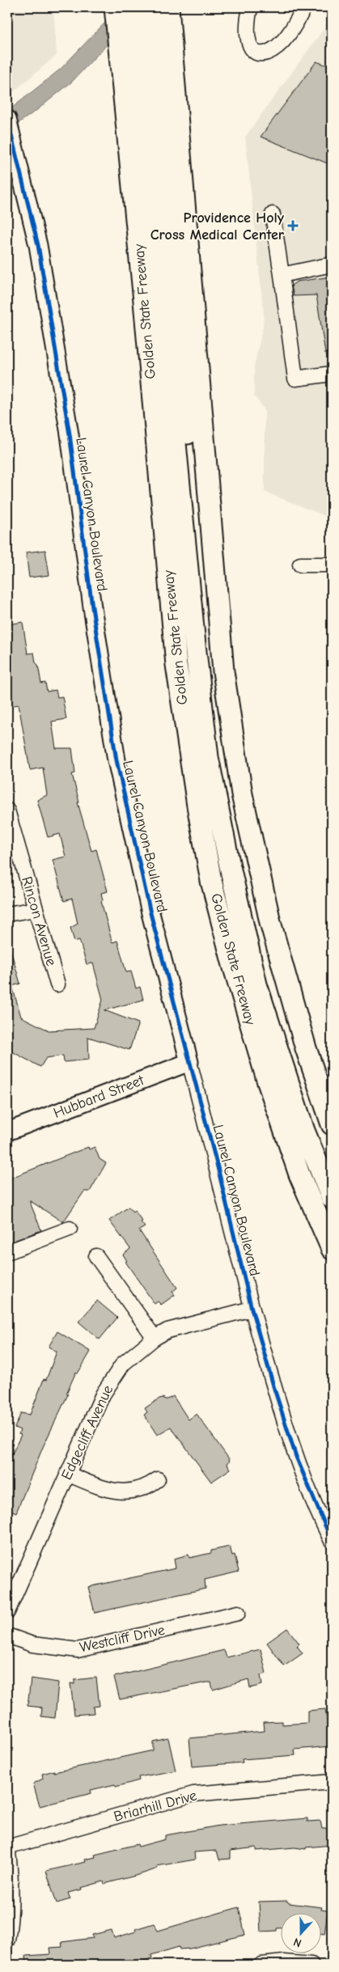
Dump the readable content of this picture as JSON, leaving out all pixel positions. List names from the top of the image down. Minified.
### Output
{"streets":{"highway":["Golden State Freeway"],"main road":["Laurel Canyon Boulevard","Hubbard Street"],"street":["Rincon Avenue","Edgecliff Avenue","Westcliff Drive","Briarhill Drive"]},"crossings":[["Laurel Canyon Boulevard","Hubbard Street"],["Laurel Canyon Boulevard","Edgecliff Avenue"]],"places":{"health":["Providence Holy Cross Medical Center"]},"north":"bottom"}
